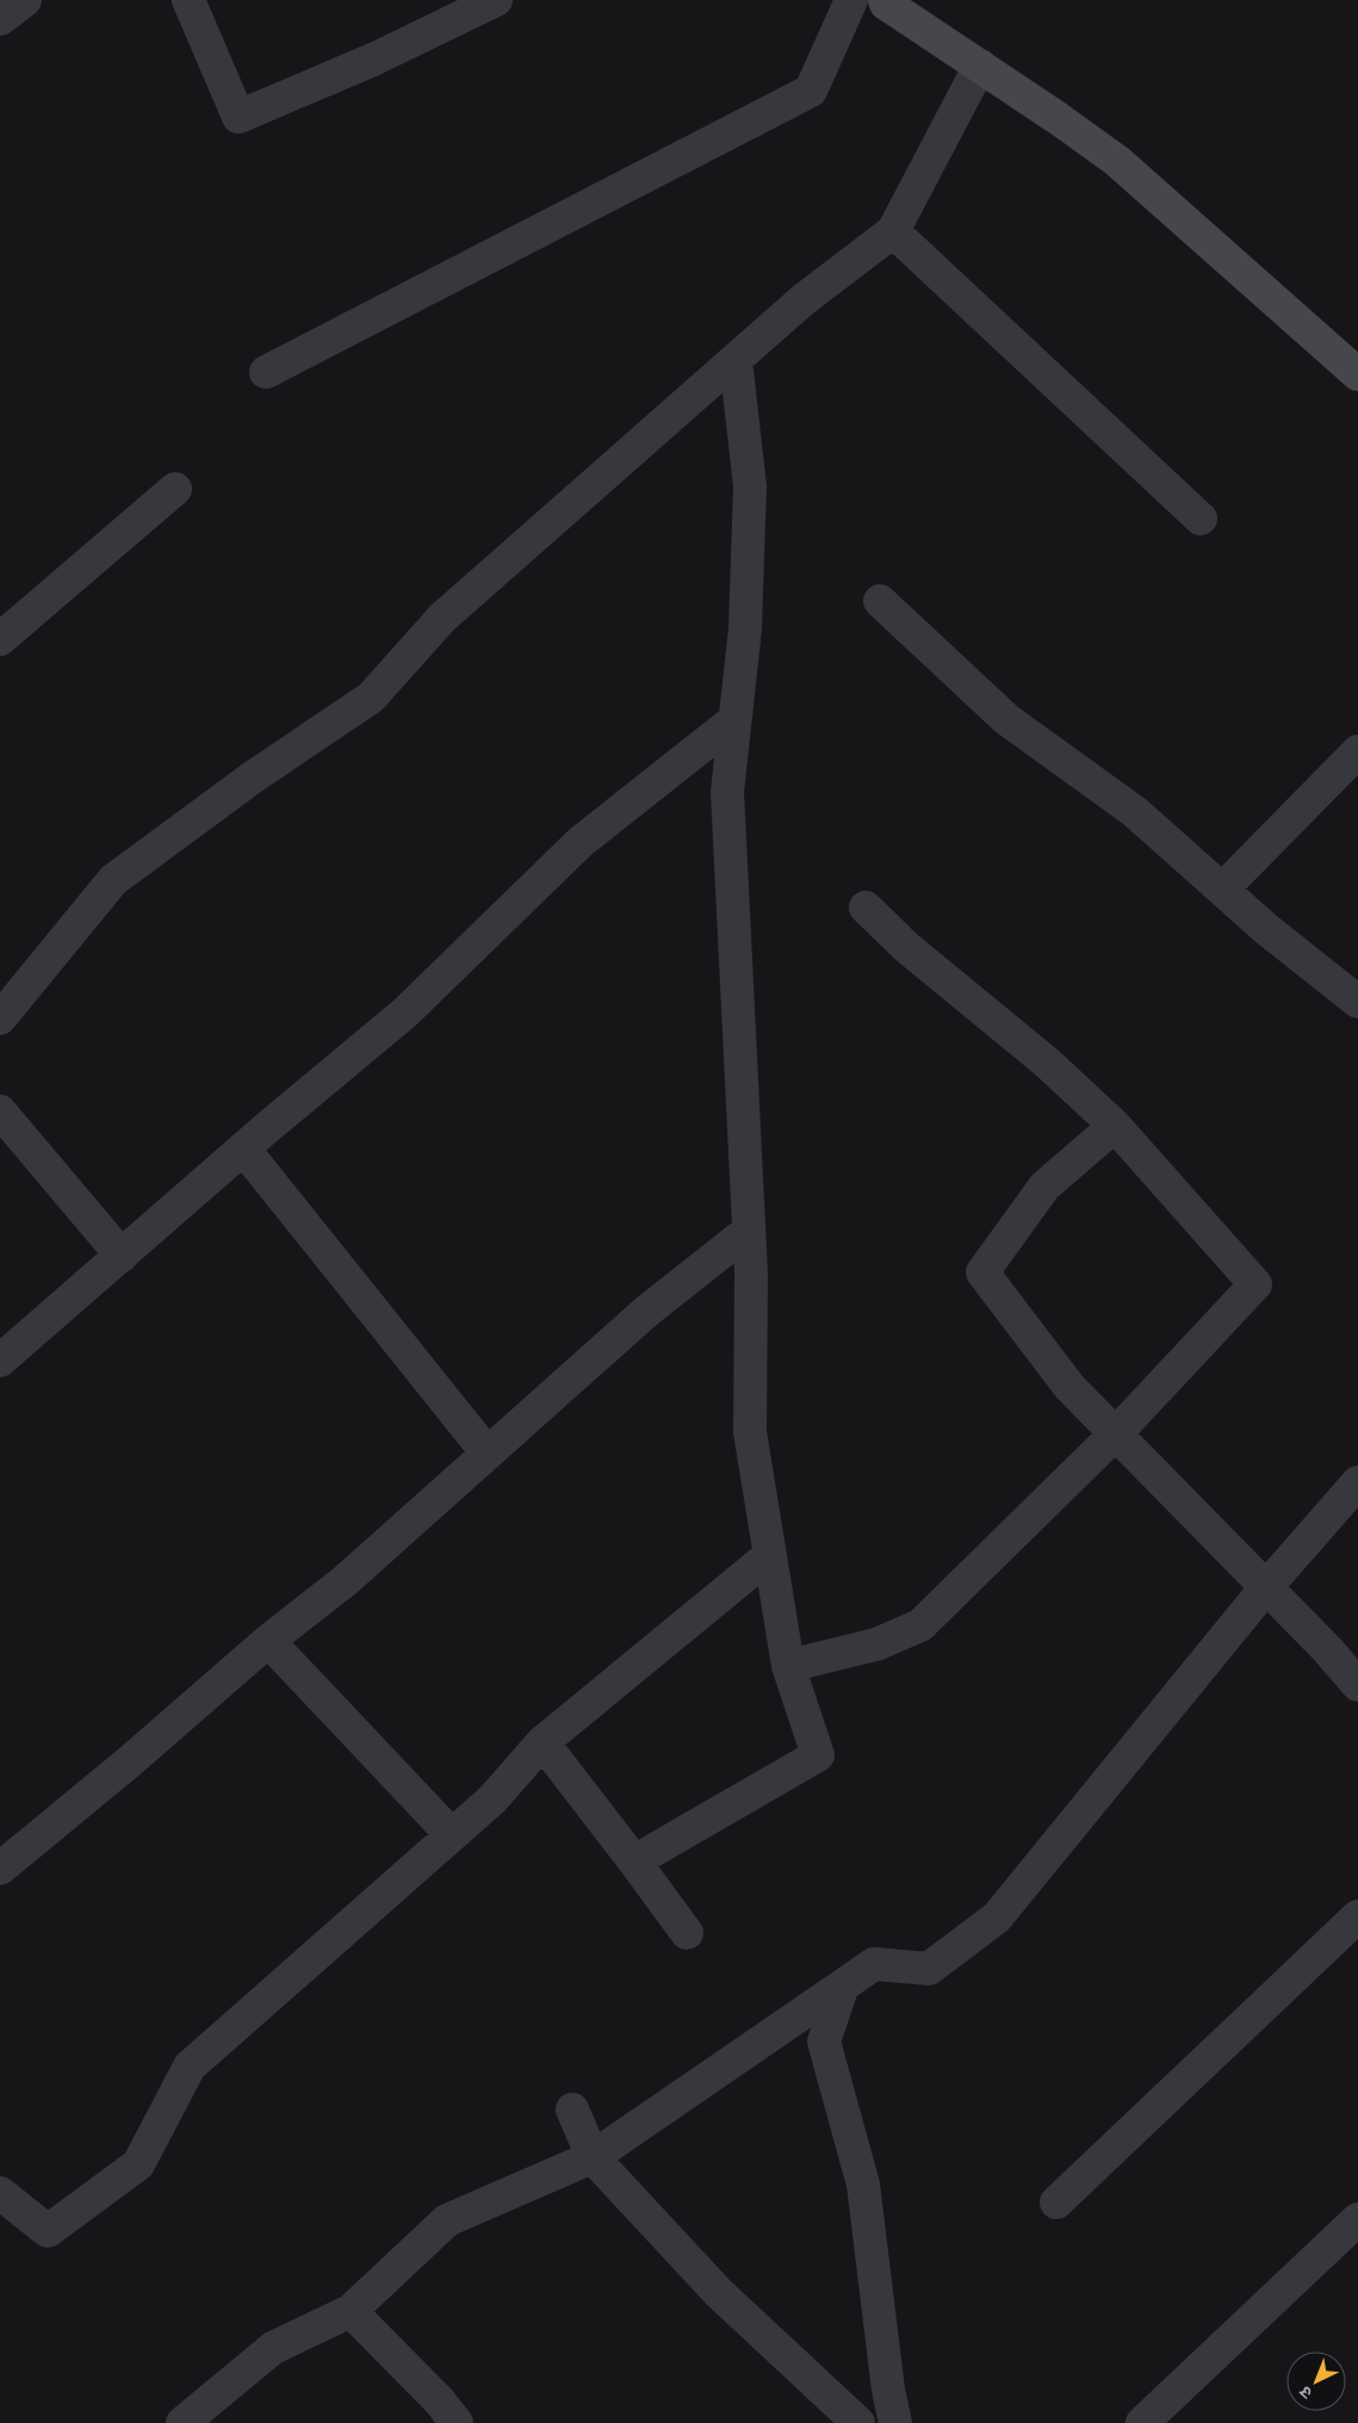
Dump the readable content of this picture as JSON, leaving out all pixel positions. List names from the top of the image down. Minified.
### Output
{"north":"bottom left"}
